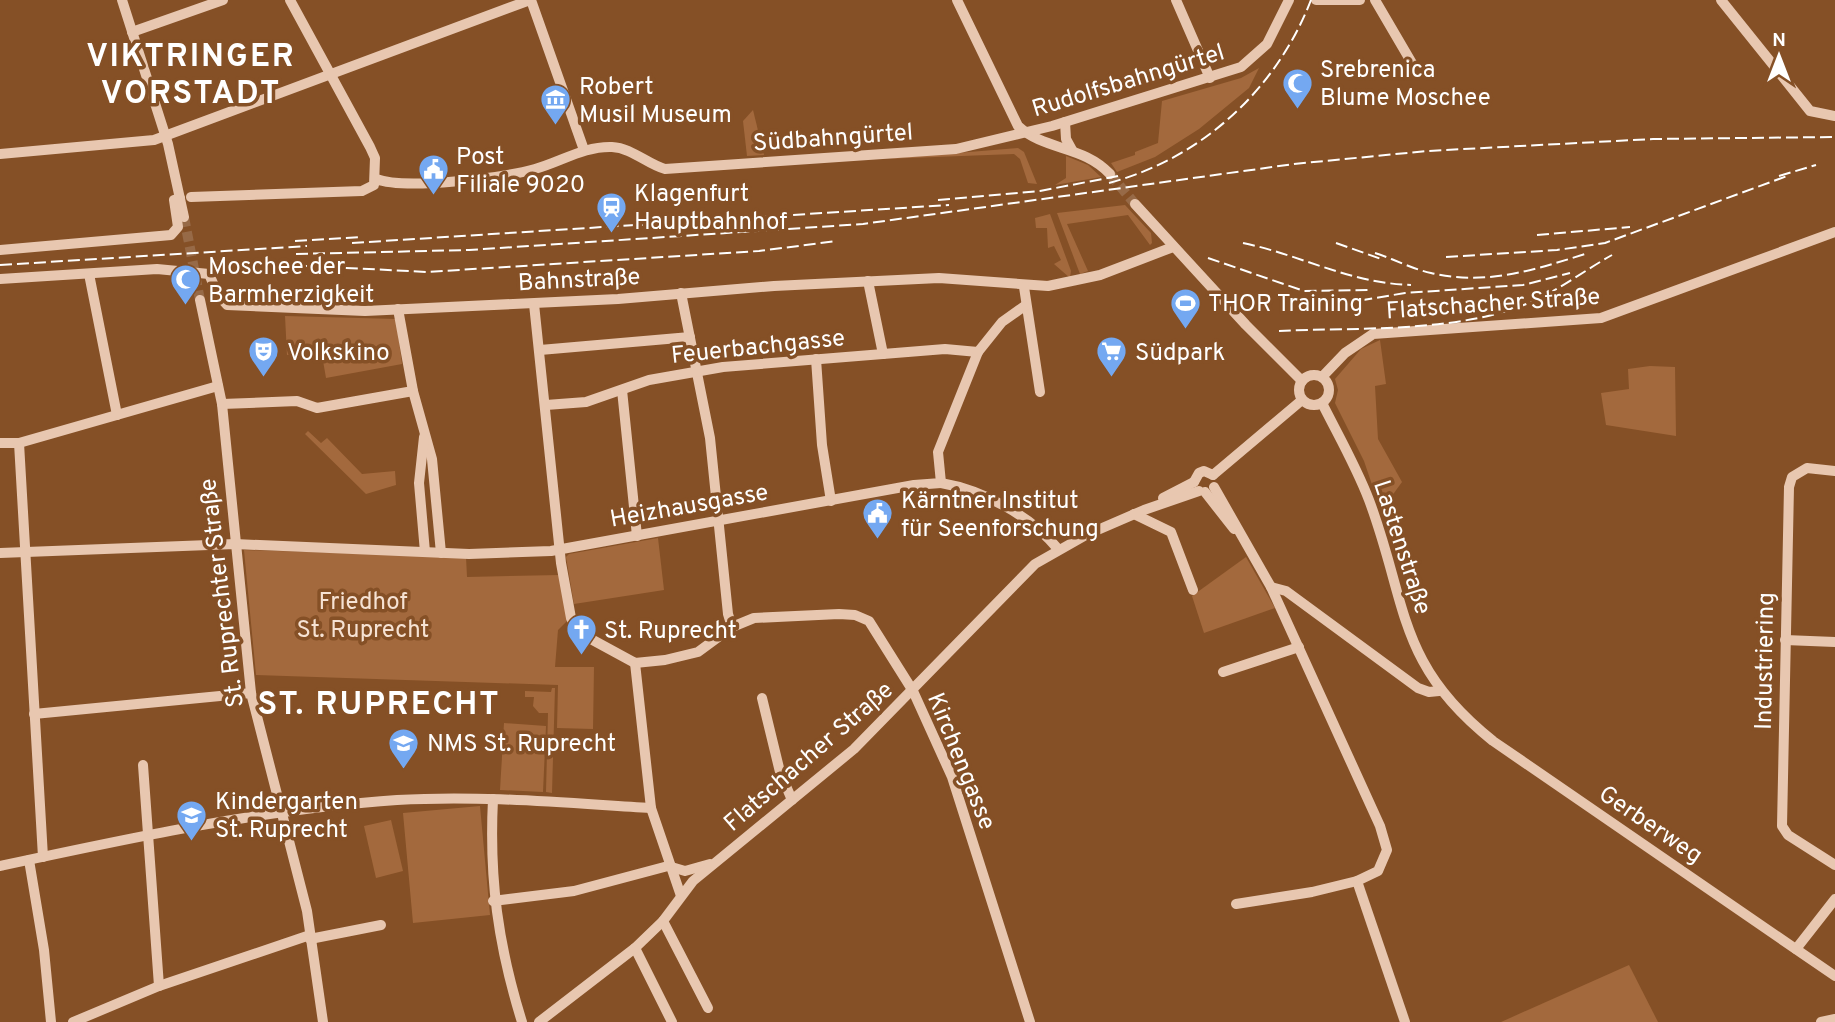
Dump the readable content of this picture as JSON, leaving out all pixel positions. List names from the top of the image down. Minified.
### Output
{"streets":{"street":["Rudolfsbahngürtel","Südbahngürtel","Bahnstraße","Flatschacher Straße","Feuerbachgasse","Heizhausgasse","Lastenstraße","St. Ruprechter Straße","Industriering","Kirchengasse","Gerberweg"]},"crossings":[["Rudolfsbahngürtel","Südbahngürtel"],["Flatschacher Straße","Lastenstraße"],["Flatschacher Straße","Kirchengasse"],["Heizhausgasse","St. Ruprechter Straße"],["Lastenstraße","Gerberweg"]],"districts":["VIKTRINGER VORSTADT","ST. RUPRECHT"],"parks":["Friedhof St. Ruprecht"],"places":{"mosque":["Srebrenica Blume Moschee","Moschee der Barmherzigkeit"],"museum":["Robert Musil Museum"],"public building":["Post Filiale 9020","Kärntner Institut für Seenforschung"],"station":["Klagenfurt Hauptbahnhof"],"sports":["THOR Training"],"theatre":["Volkskino"],"supermarket":["Südpark"],"church":["St. Ruprecht"],"school or university":["NMS St. Ruprecht","Kindergarten St. Ruprecht"]},"north":"top"}
